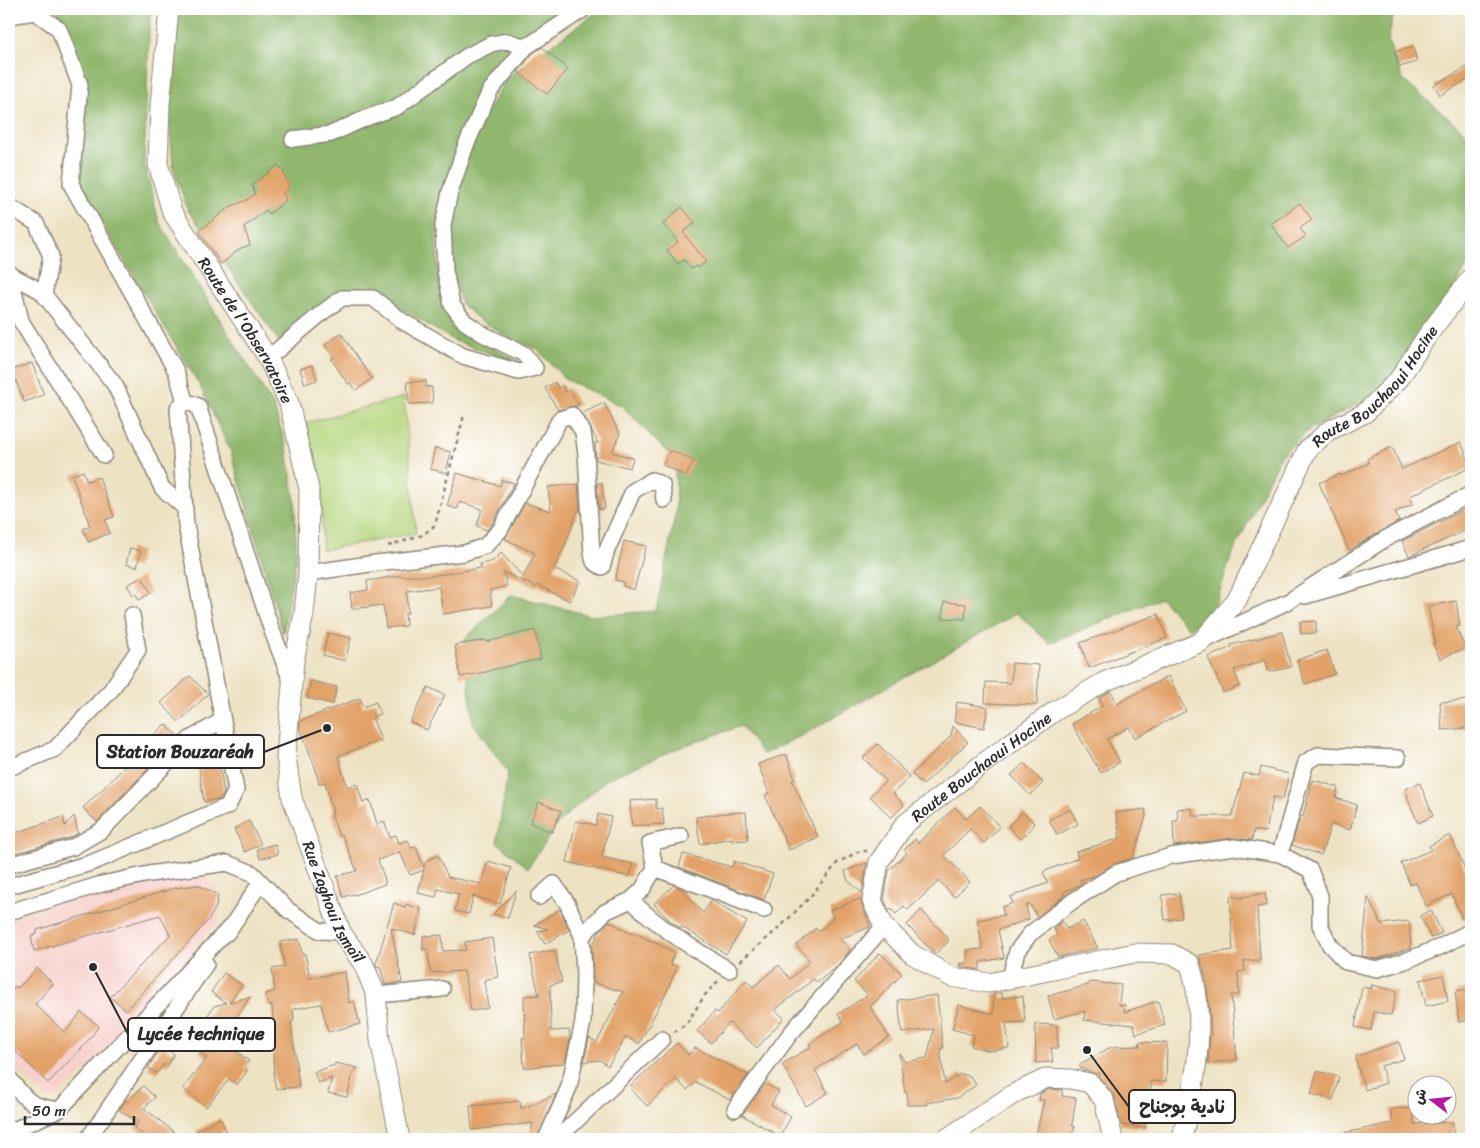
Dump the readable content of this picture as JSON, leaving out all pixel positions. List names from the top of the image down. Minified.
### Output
{"streets":{"street":["Route de l'Observatoire","Route Bouchaoui Hocine","Rue Zaghoui Ismaïl"]},"crossings":[["Route de l'Observatoire","Rue Zaghoui Ismaïl"]],"places":["Station Bouzaréah","Lycée technique","نادية بوجناح"],"scale_bar":"50 m","north":"left"}
